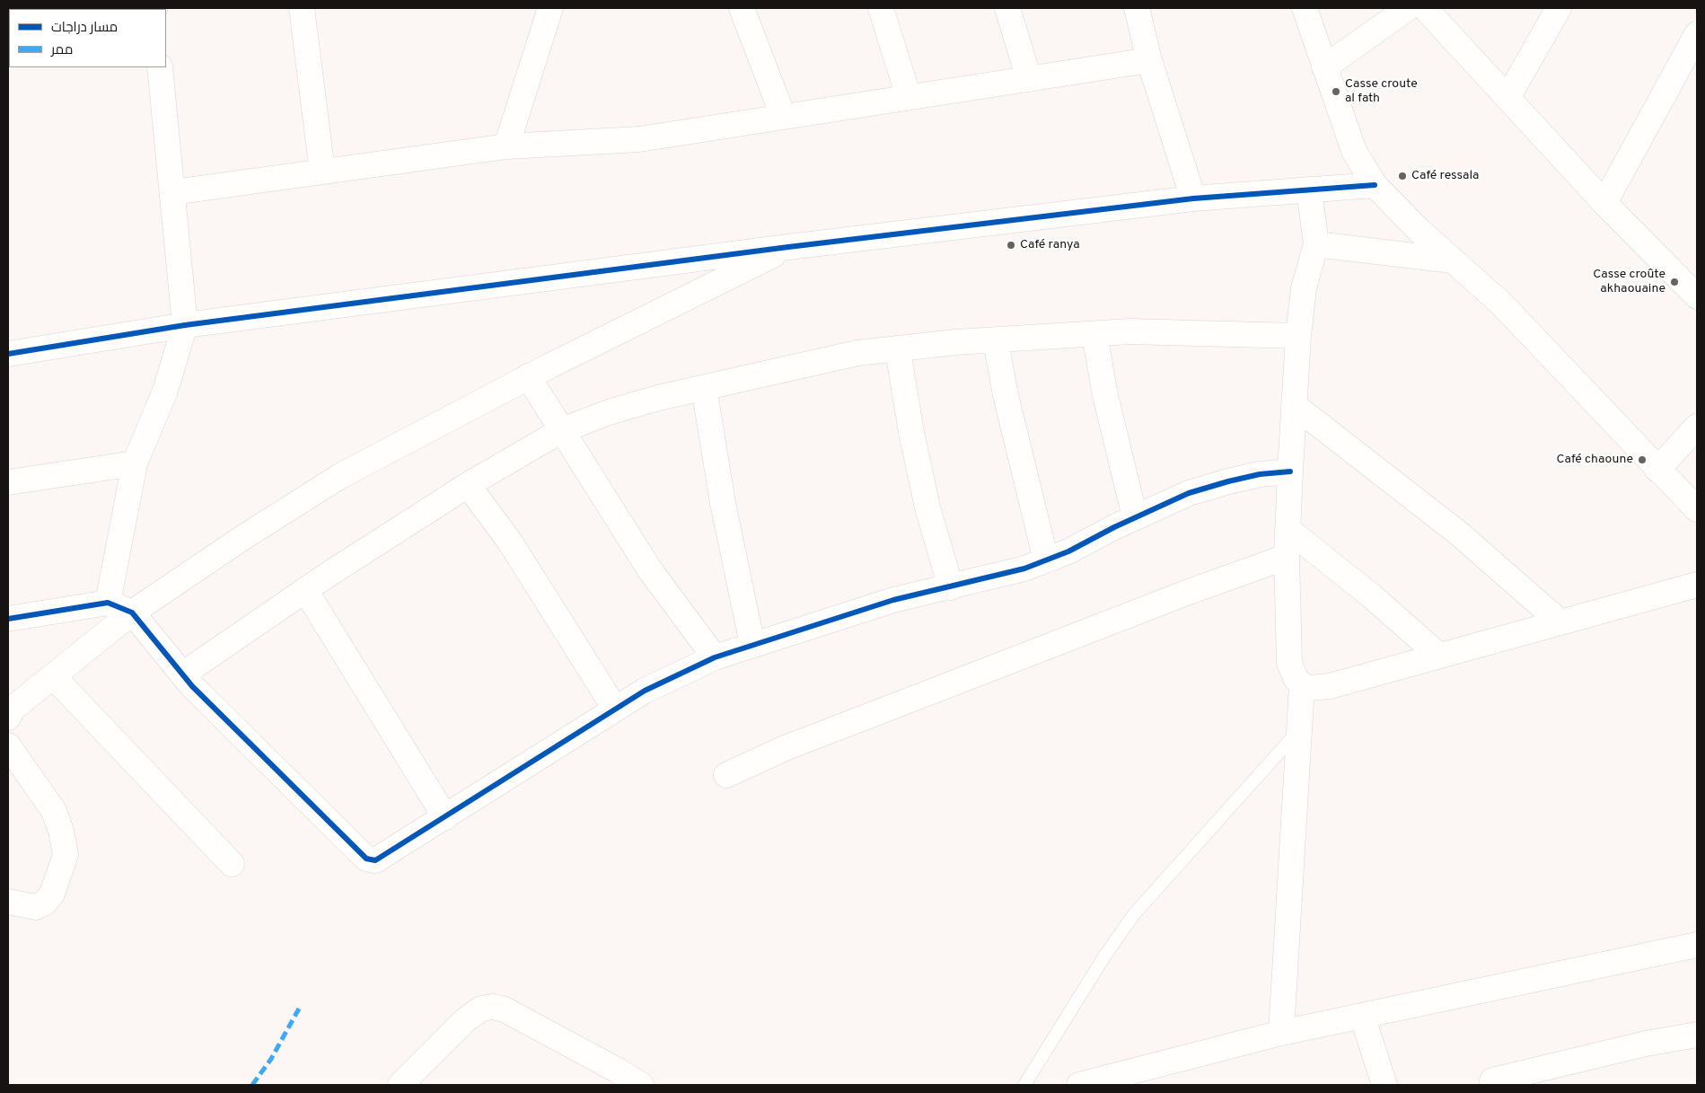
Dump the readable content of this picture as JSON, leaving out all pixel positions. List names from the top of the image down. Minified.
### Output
{"places":["Casse croute al fath","Café ressala","Café ranya","Casse croûte akhaouaine","Café chaoune"],"legend":["مسار دراجات","ممر"]}
